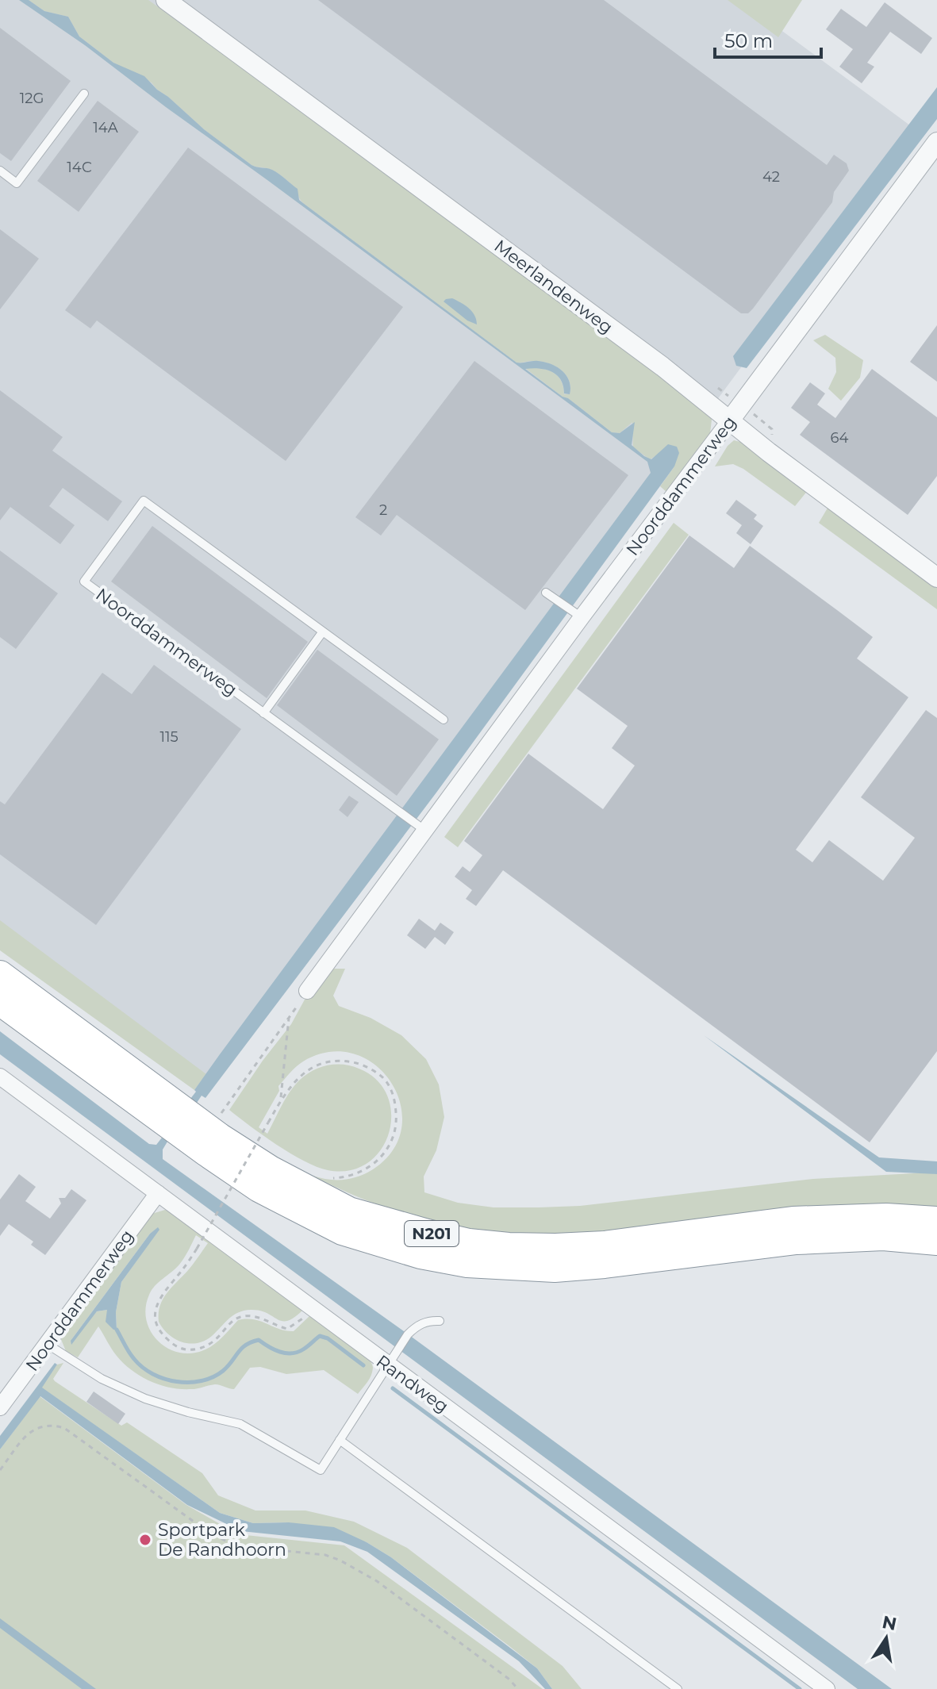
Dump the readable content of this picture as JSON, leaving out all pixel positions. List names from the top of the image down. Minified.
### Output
{"streets":{"highway":["N201"],"street":["Meerlandenweg","Noorddammerweg","Randweg"]},"crossings":[["Meerlandenweg","Noorddammerweg"],["Noorddammerweg","Randweg"]],"places":["Sportpark De Randhoorn"],"house_numbers":["12G","14A","14C","42","64","2","115"],"scale_bar":"50 m","north":"top"}
